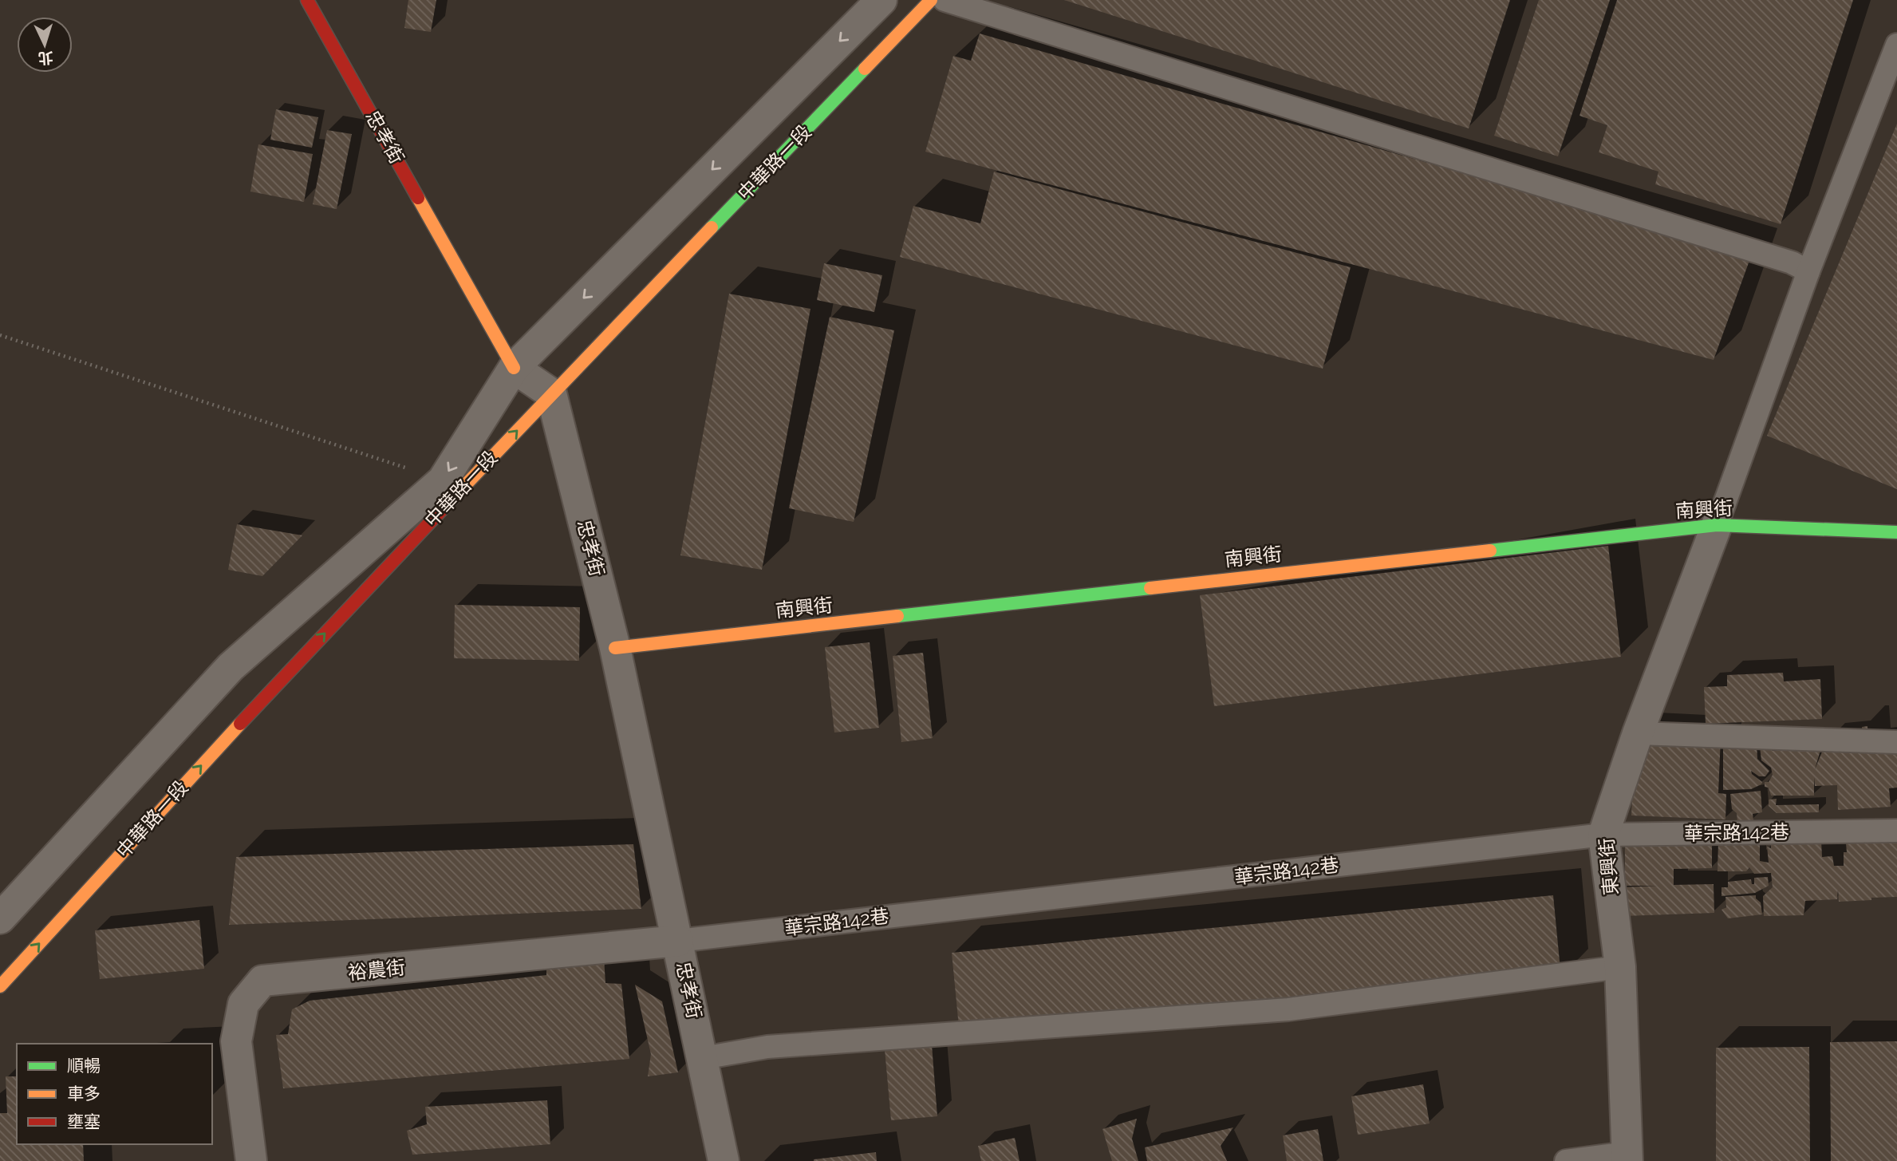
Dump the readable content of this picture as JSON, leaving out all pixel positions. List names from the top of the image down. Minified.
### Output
{"streets":{"street":["忠孝街","中華路一段","南興街","東興街","裕農街"],"lane":["華宗路142巷"]},"crossings":[["忠孝街","中華路一段"],["忠孝街","南興街"],["忠孝街","華宗路142巷"],["忠孝街","裕農街"],["南興街","東興街"],["華宗路142巷","東興街"],["華宗路142巷","裕農街"]],"legend":["順暢","車多","壅塞"],"north":"bottom"}
